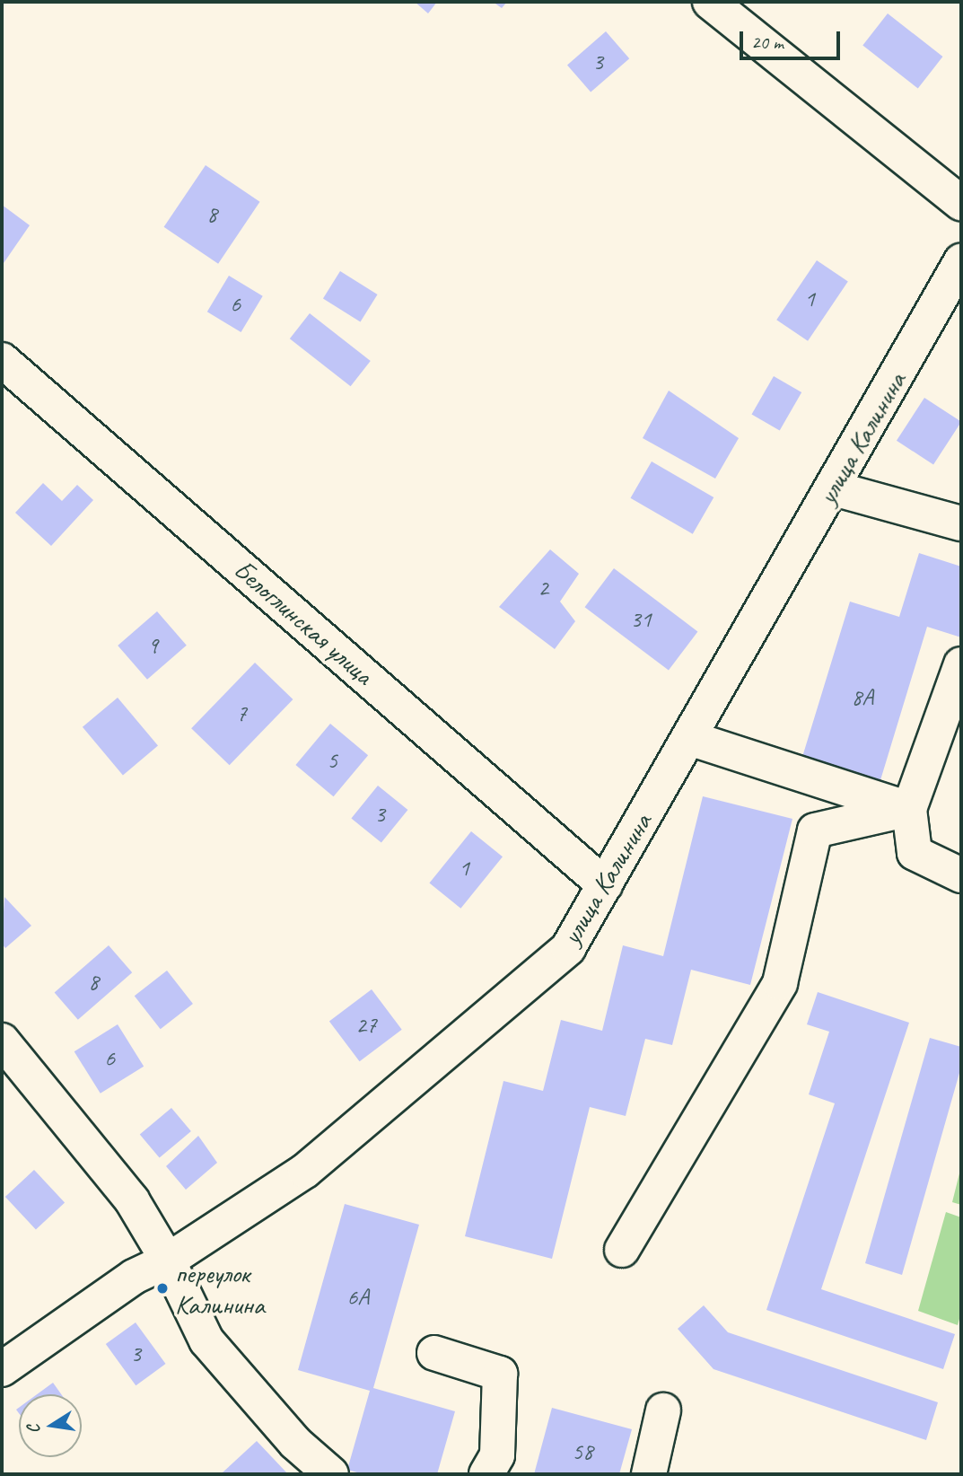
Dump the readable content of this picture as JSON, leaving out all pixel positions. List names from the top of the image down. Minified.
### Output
{"streets":{"street":["улица Калинина","Белоглинская улица"]},"crossings":[["улица Калинина","Белоглинская улица"]],"places":["переулок Калинина"],"house_numbers":["3","8","1","6","2","31","9","8А","7","5","3","1","8","27","6","6А","3","58"],"scale_bar":"20 m","north":"left"}
